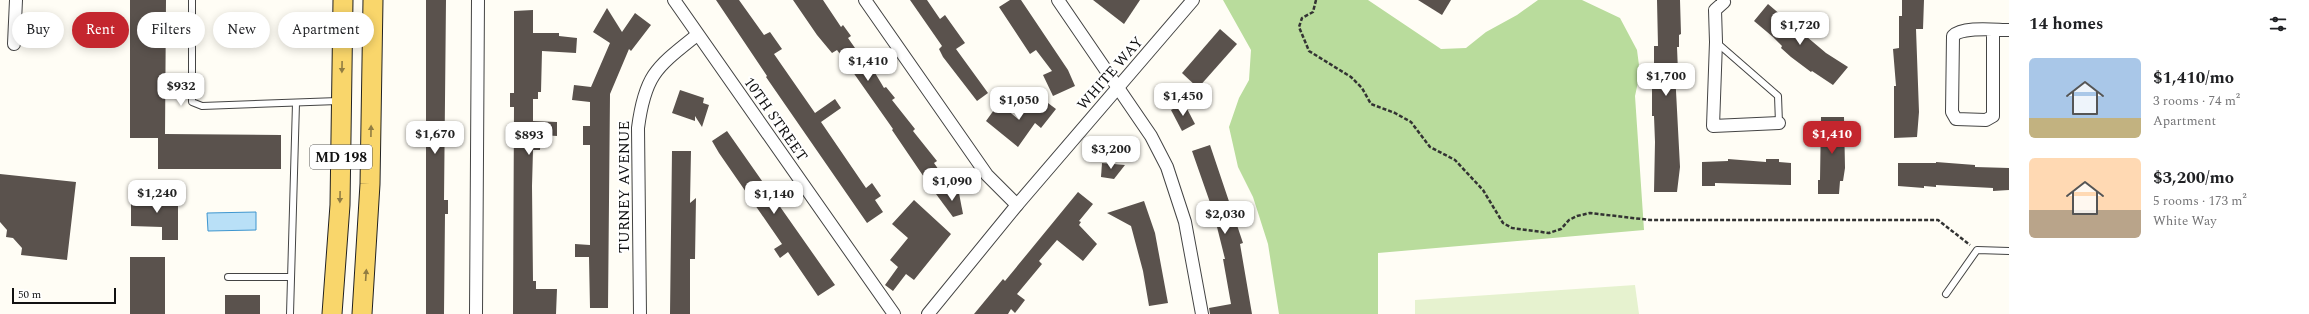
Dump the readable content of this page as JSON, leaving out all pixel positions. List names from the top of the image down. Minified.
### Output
{"streets":{"main road":["MD 198"],"street":["WHITE WAY","10TH STREET","TURNEY AVENUE"]},"crossings":[["10TH STREET","TURNEY AVENUE"]],"scale_bar":"50 m","page":{"heading":"14 homes","price":["$1,720","$1,410","$1,700","$932","$1,450","$1,050","$1,670","$1,410","$893","$3,200","$1,090","$1,240","$1,140","$2,030"],"chip":["Buy","Rent","Filters","New","Apartment"],"list":[{"name":"$1,410/mo","note":"3 rooms · 74 m² · Apartment"},{"name":"$3,200/mo","note":"5 rooms · 173 m² · White Way"}],"scale":"50 m"}}
